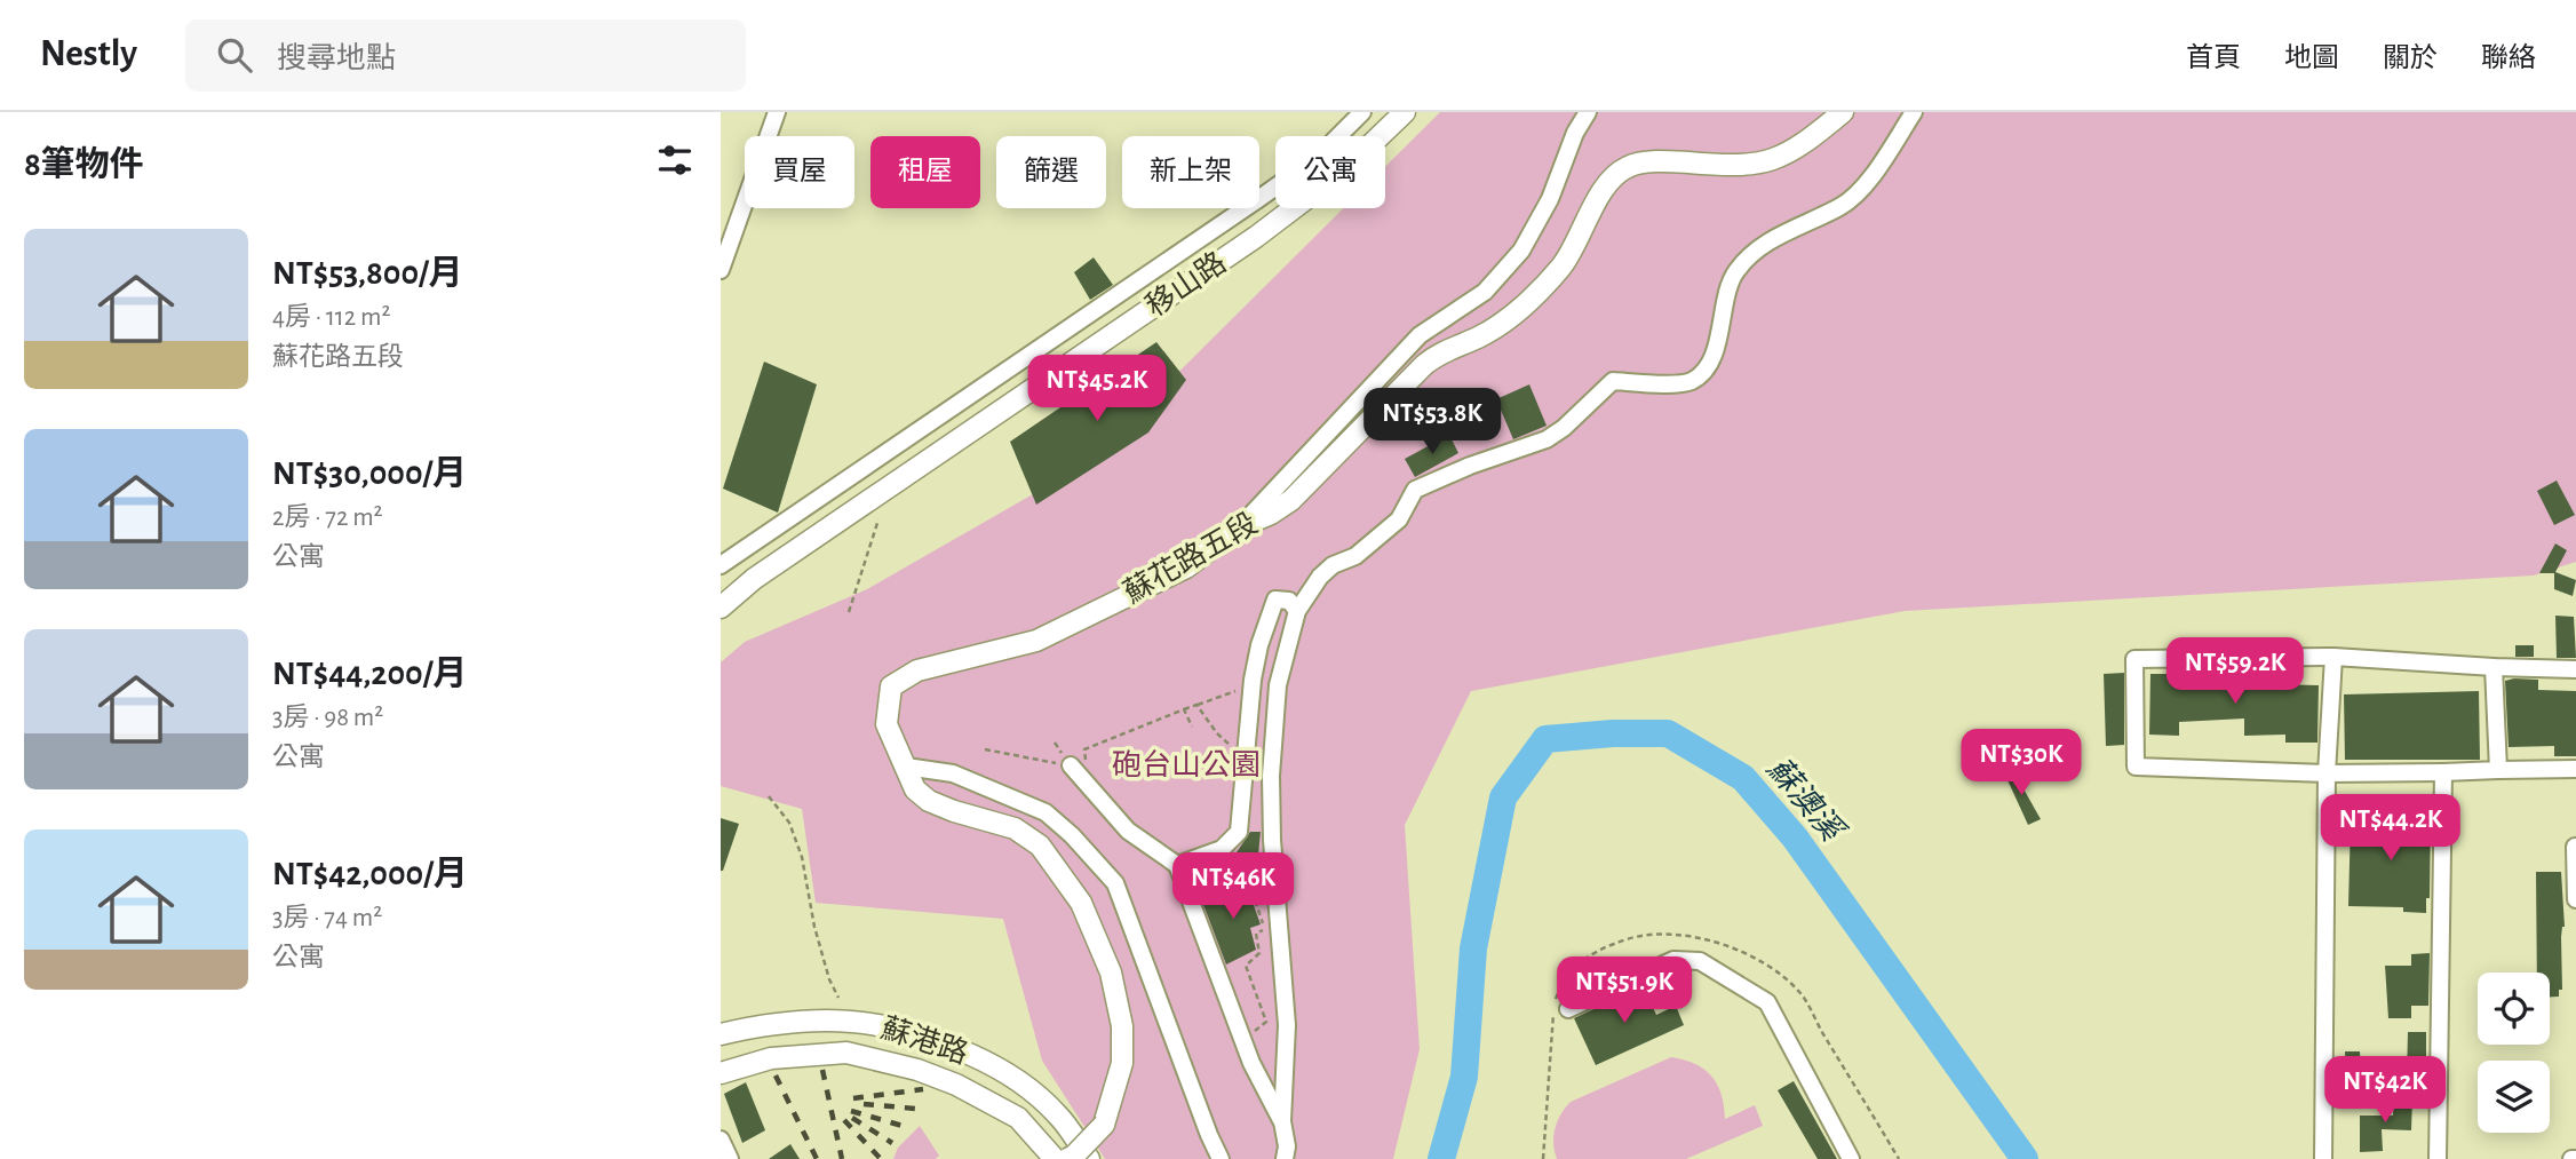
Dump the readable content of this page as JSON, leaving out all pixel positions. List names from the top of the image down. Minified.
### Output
{"streets":{"main road":["移山路","蘇花路五段","蘇港路"]},"water":["蘇澳溪"],"parks":["砲台山公園"],"page":{"header":"Nestly","search":"搜尋地點","nav":["首頁","地圖","關於","聯絡"],"heading":"8筆物件","chip":["買屋","租屋","篩選","新上架","公寓"],"list":[{"name":"NT$53,800/月","note":"4房 · 112 m² · 蘇花路五段"},{"name":"NT$30,000/月","note":"2房 · 72 m² · 公寓"},{"name":"NT$44,200/月","note":"3房 · 98 m² · 公寓"},{"name":"NT$42,000/月","note":"3房 · 74 m² · 公寓"}],"price":["NT$45.2K","NT$53.8K","NT$59.2K","NT$30K","NT$44.2K","NT$46K","NT$51.9K","NT$42K"]}}
